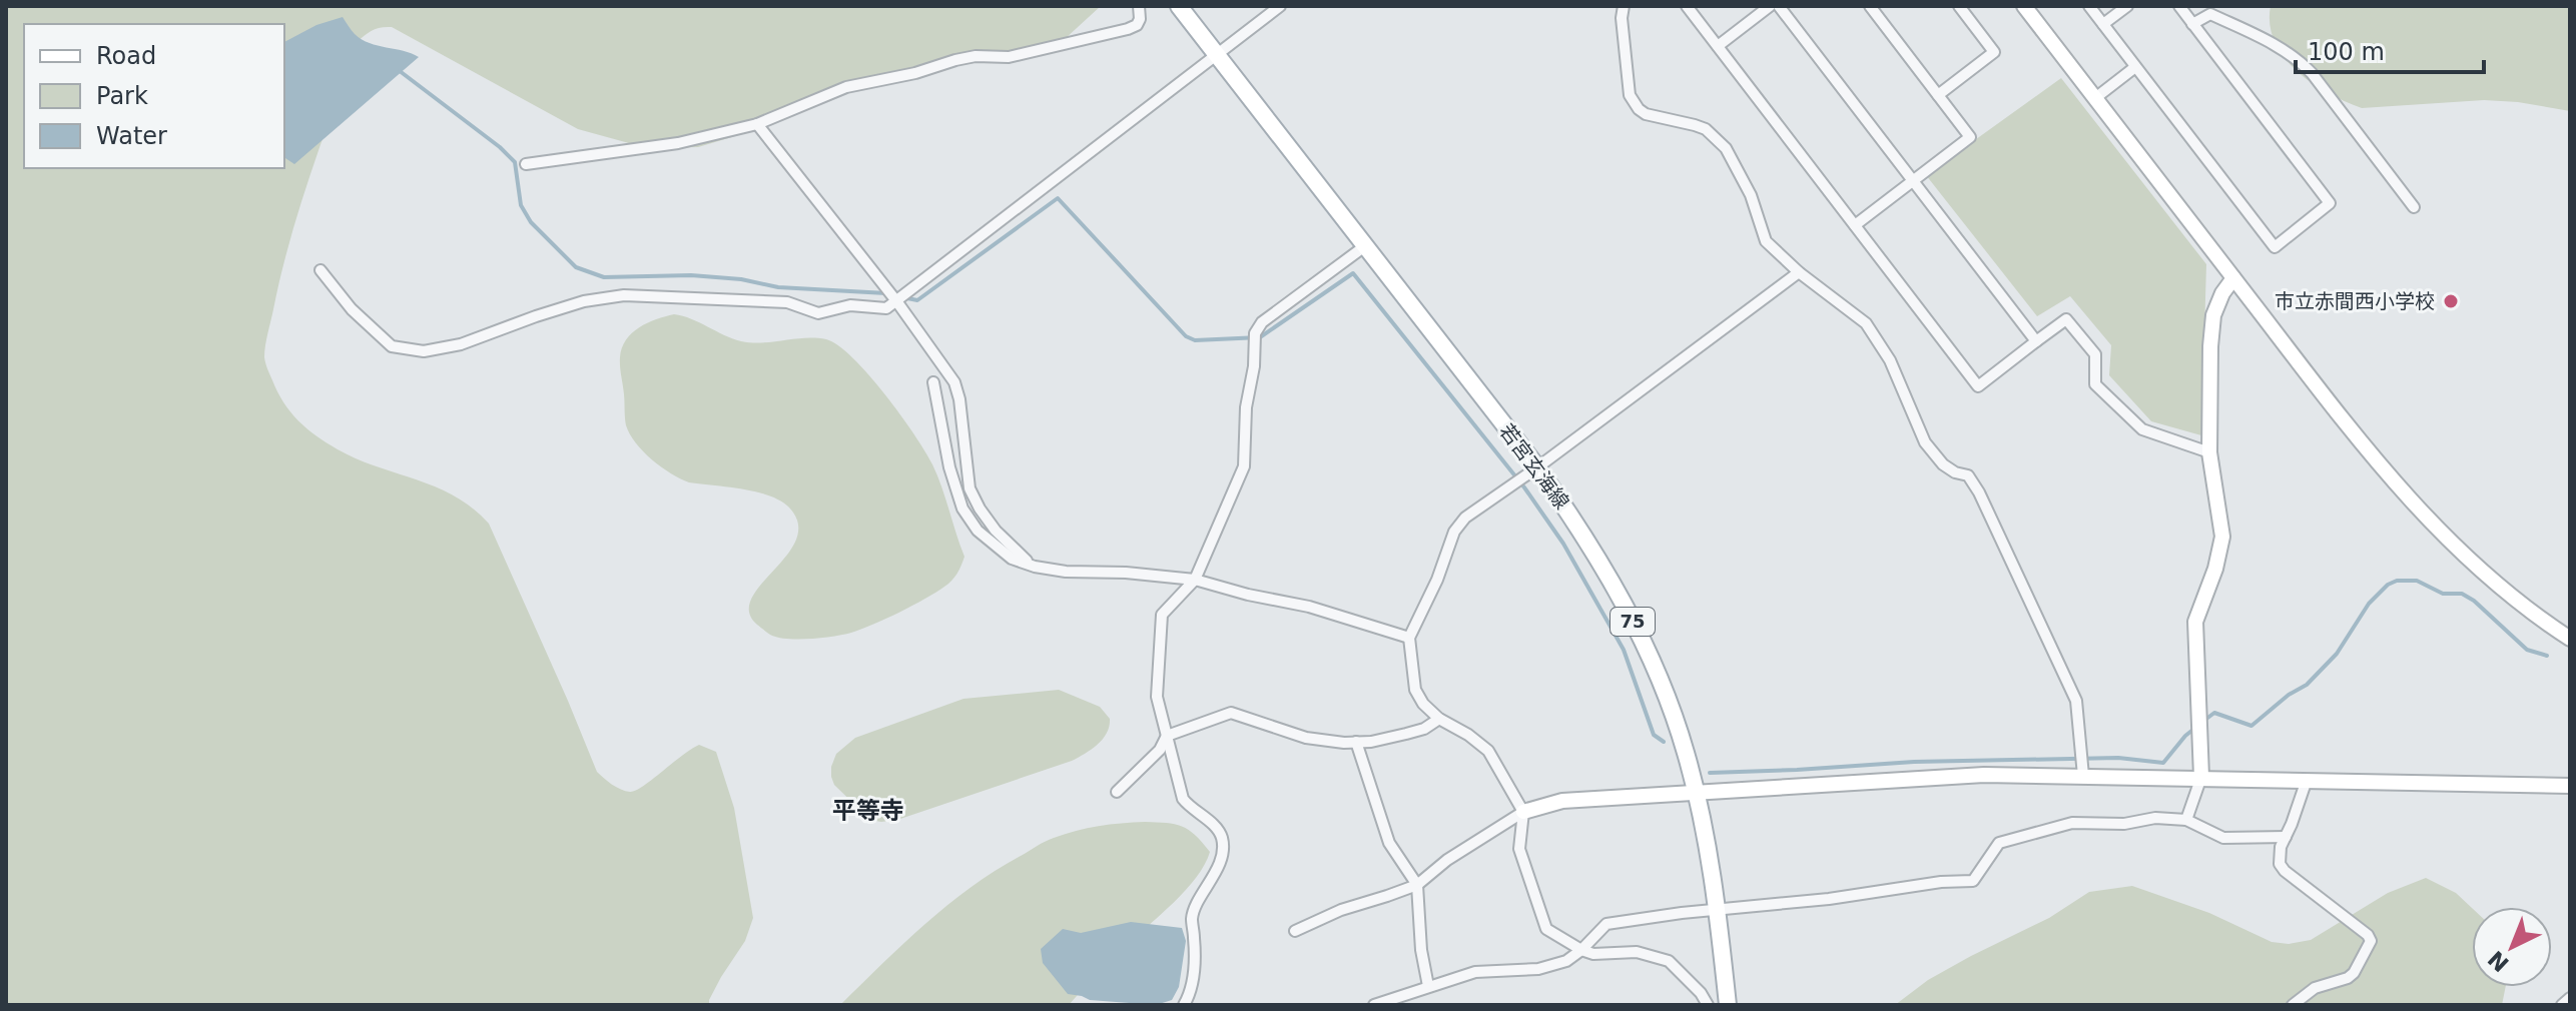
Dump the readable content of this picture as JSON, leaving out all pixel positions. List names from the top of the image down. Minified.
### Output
{"streets":{"main road":["若宮玄海線","75"]},"districts":["平等寺"],"places":["市立赤間西小学校"],"legend":["Road","Park","Water"],"scale_bar":"100 m","north":"bottom left"}
